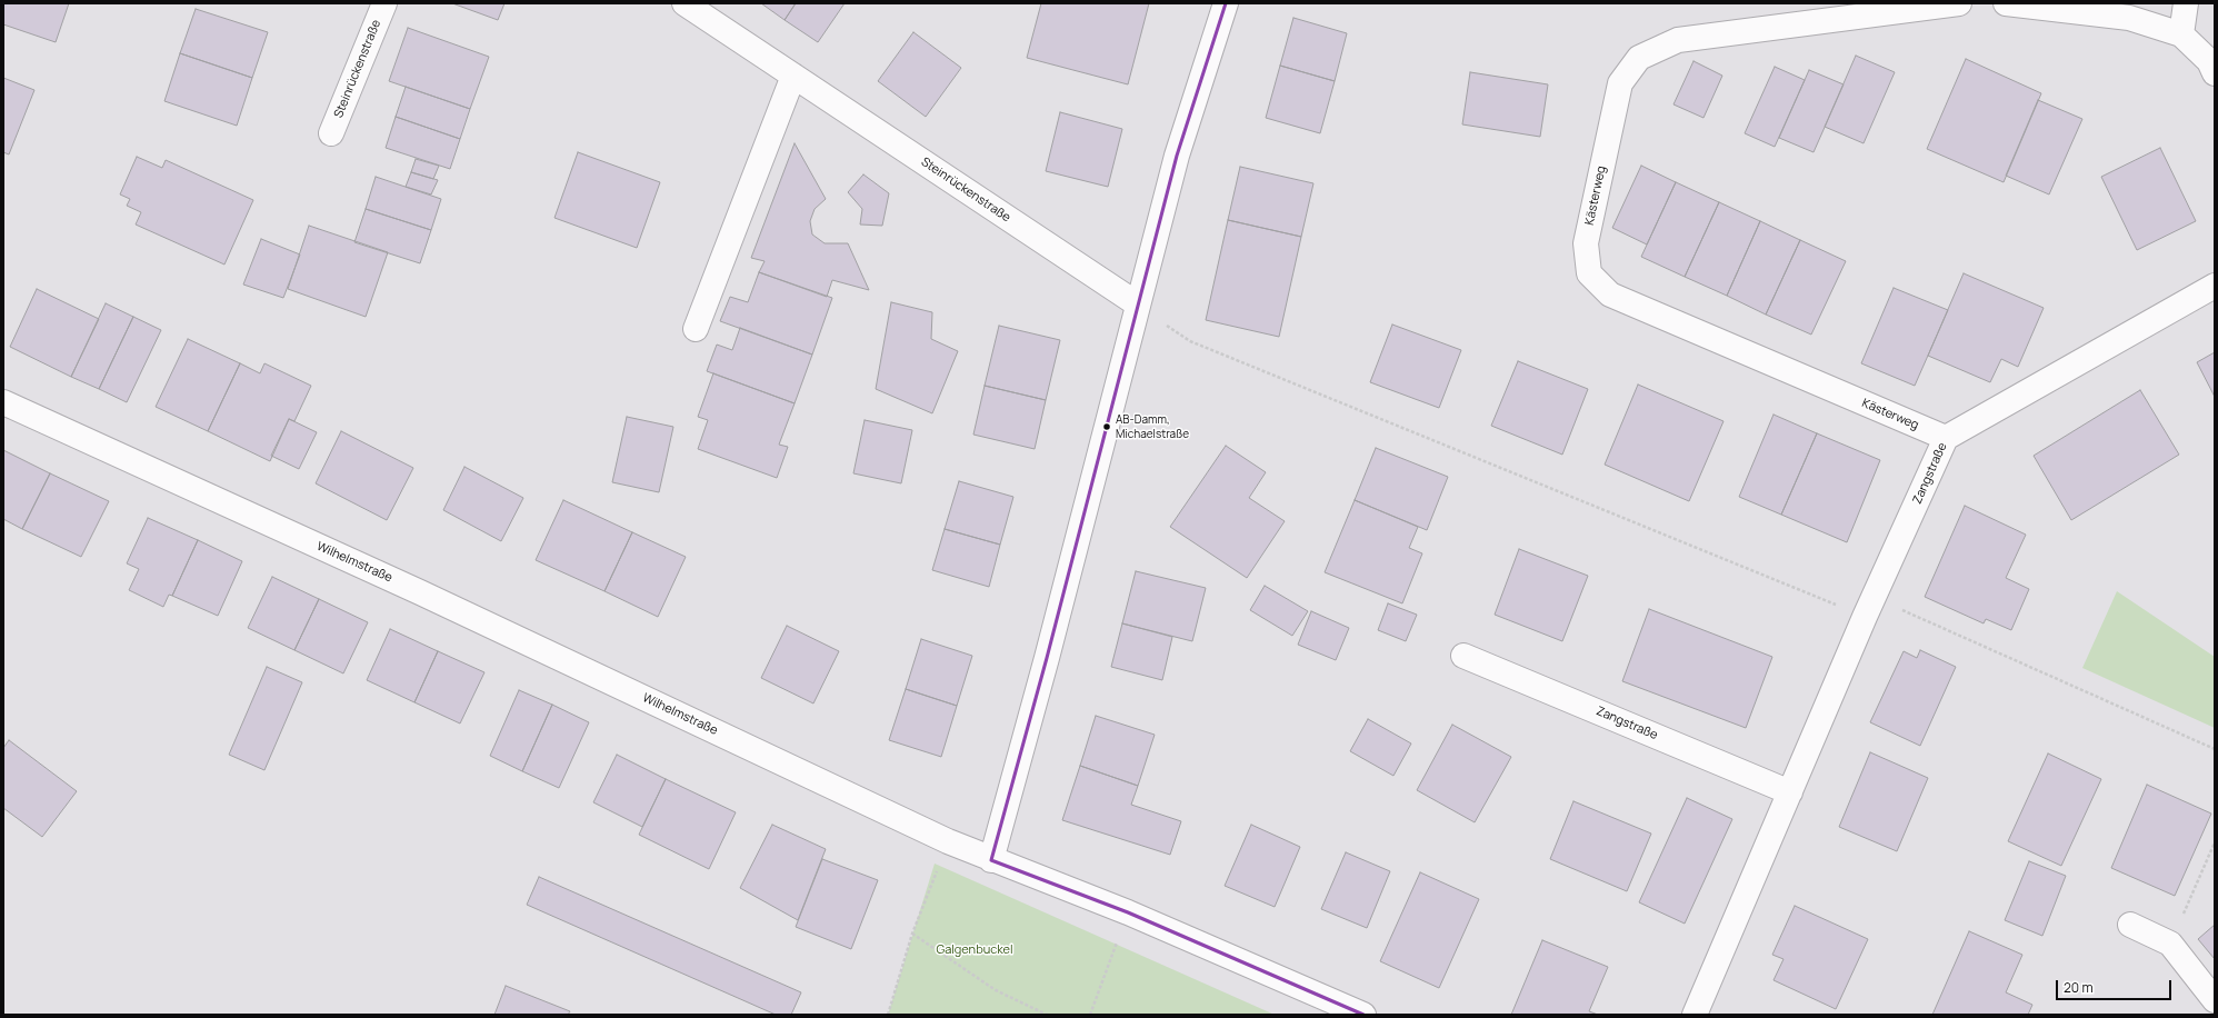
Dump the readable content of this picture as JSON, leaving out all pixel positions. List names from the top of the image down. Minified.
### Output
{"streets":{"street":["Steinrückenstraße","Kästerweg","Zangstraße","Wilhelmstraße"]},"crossings":[["Kästerweg","Zangstraße"]],"parks":["Galgenbuckel"],"places":["AB-Damm, Michaelstraße"],"scale_bar":"20 m"}
